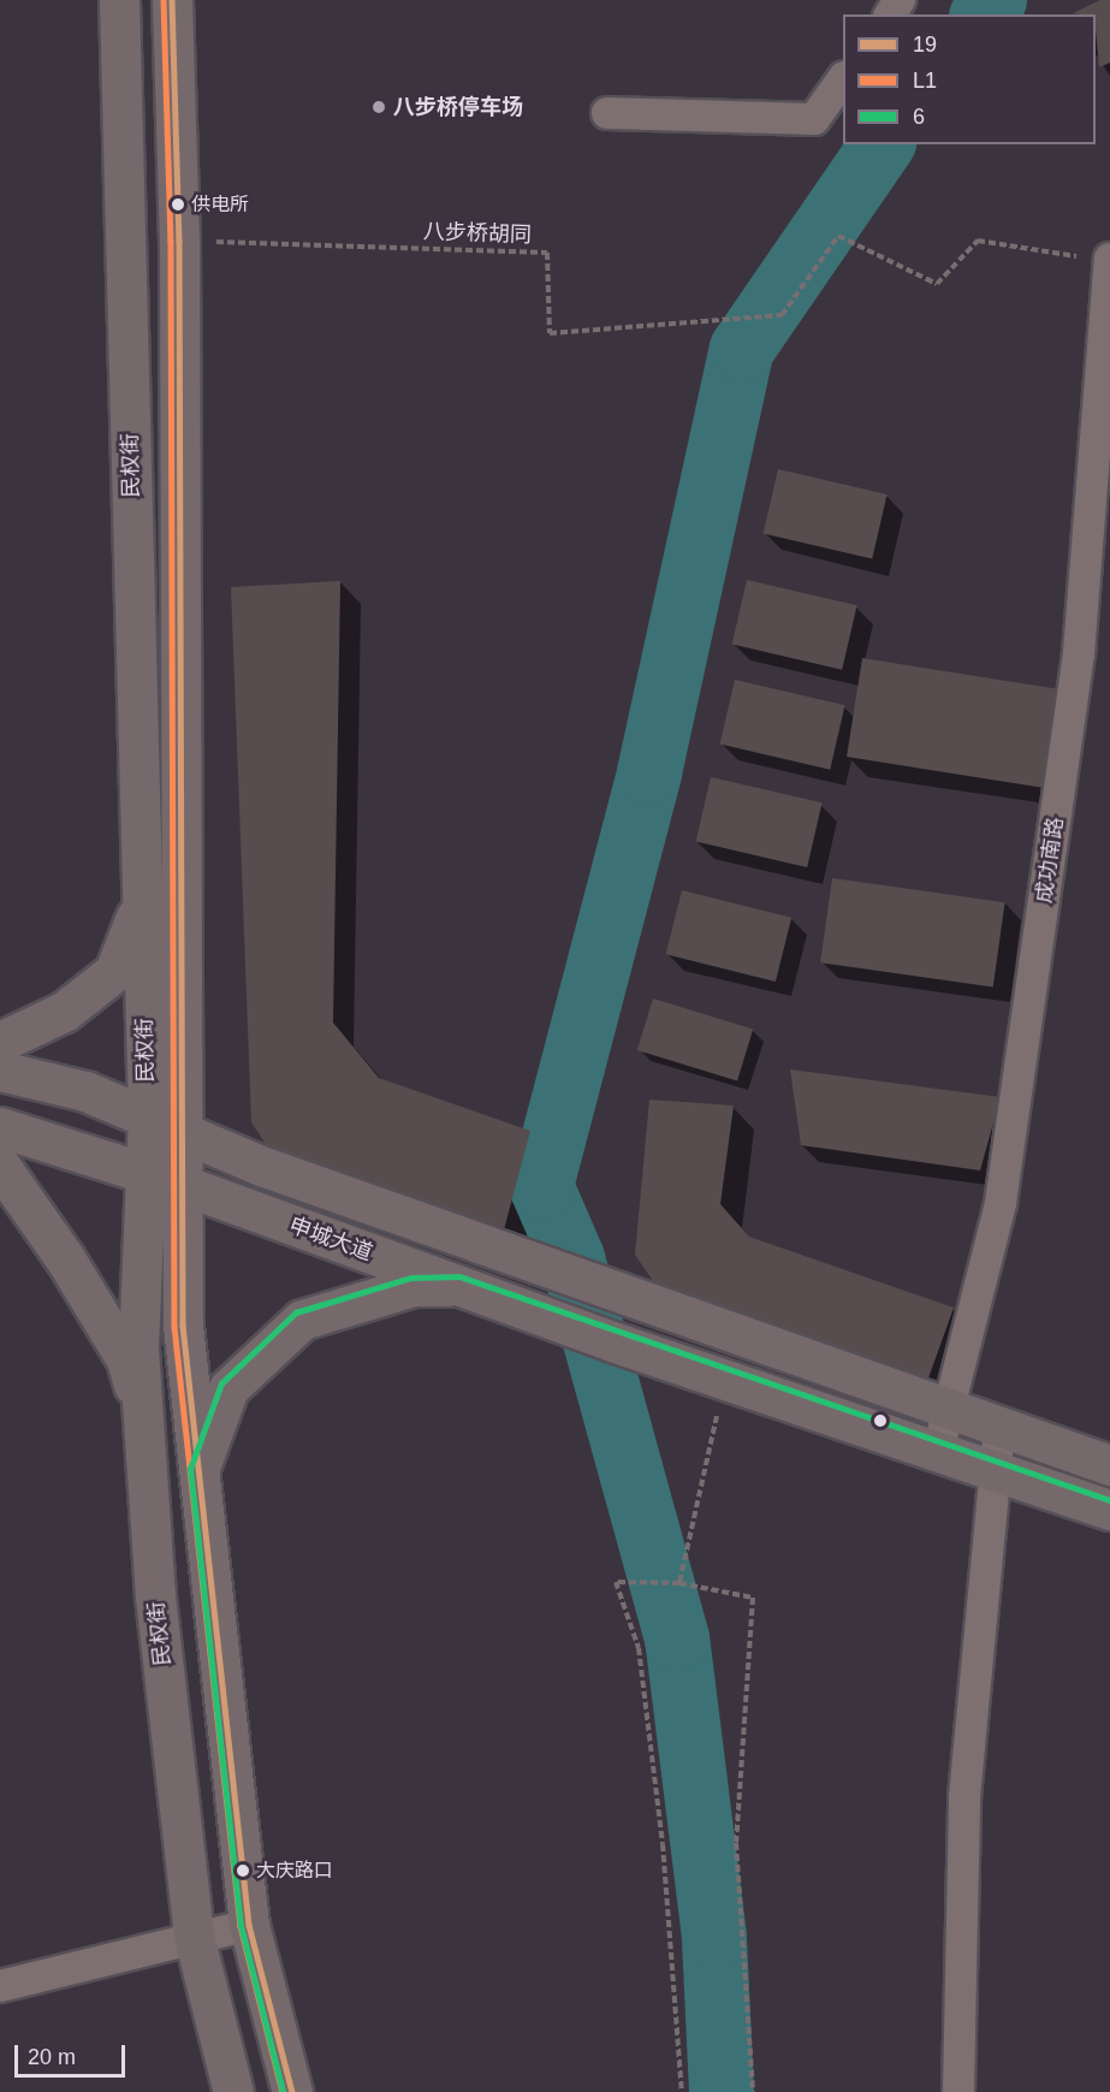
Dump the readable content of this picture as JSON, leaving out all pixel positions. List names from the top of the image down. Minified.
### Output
{"streets":{"main road":["民权街","申城大道"],"street":["成功南路"],"path":["八步桥胡同"]},"crossings":[["八步桥胡同","民权街"],["八步桥胡同","成功南路"],["民权街","申城大道"],["成功南路","申城大道"]],"places":["八步桥停车场","供电所","大庆路口"],"lines":["transit line 19","transit line L1","transit line 6"],"legend":["19","L1","6"],"scale_bar":"20 m"}
